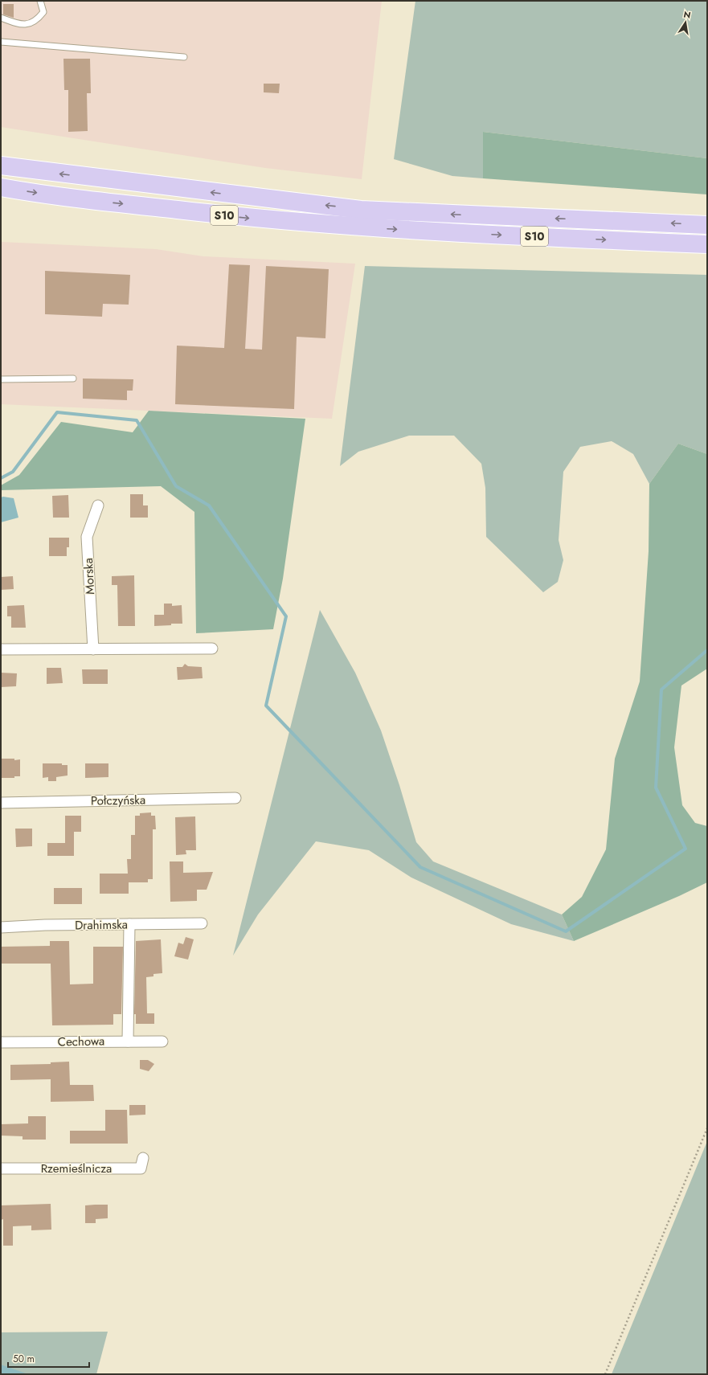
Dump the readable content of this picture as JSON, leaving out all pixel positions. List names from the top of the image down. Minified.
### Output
{"streets":{"highway":["S10"],"street":["Morska","Połczyńska","Drahimska","Cechowa","Rzemieślnicza"]},"scale_bar":"50 m","north":"top"}
